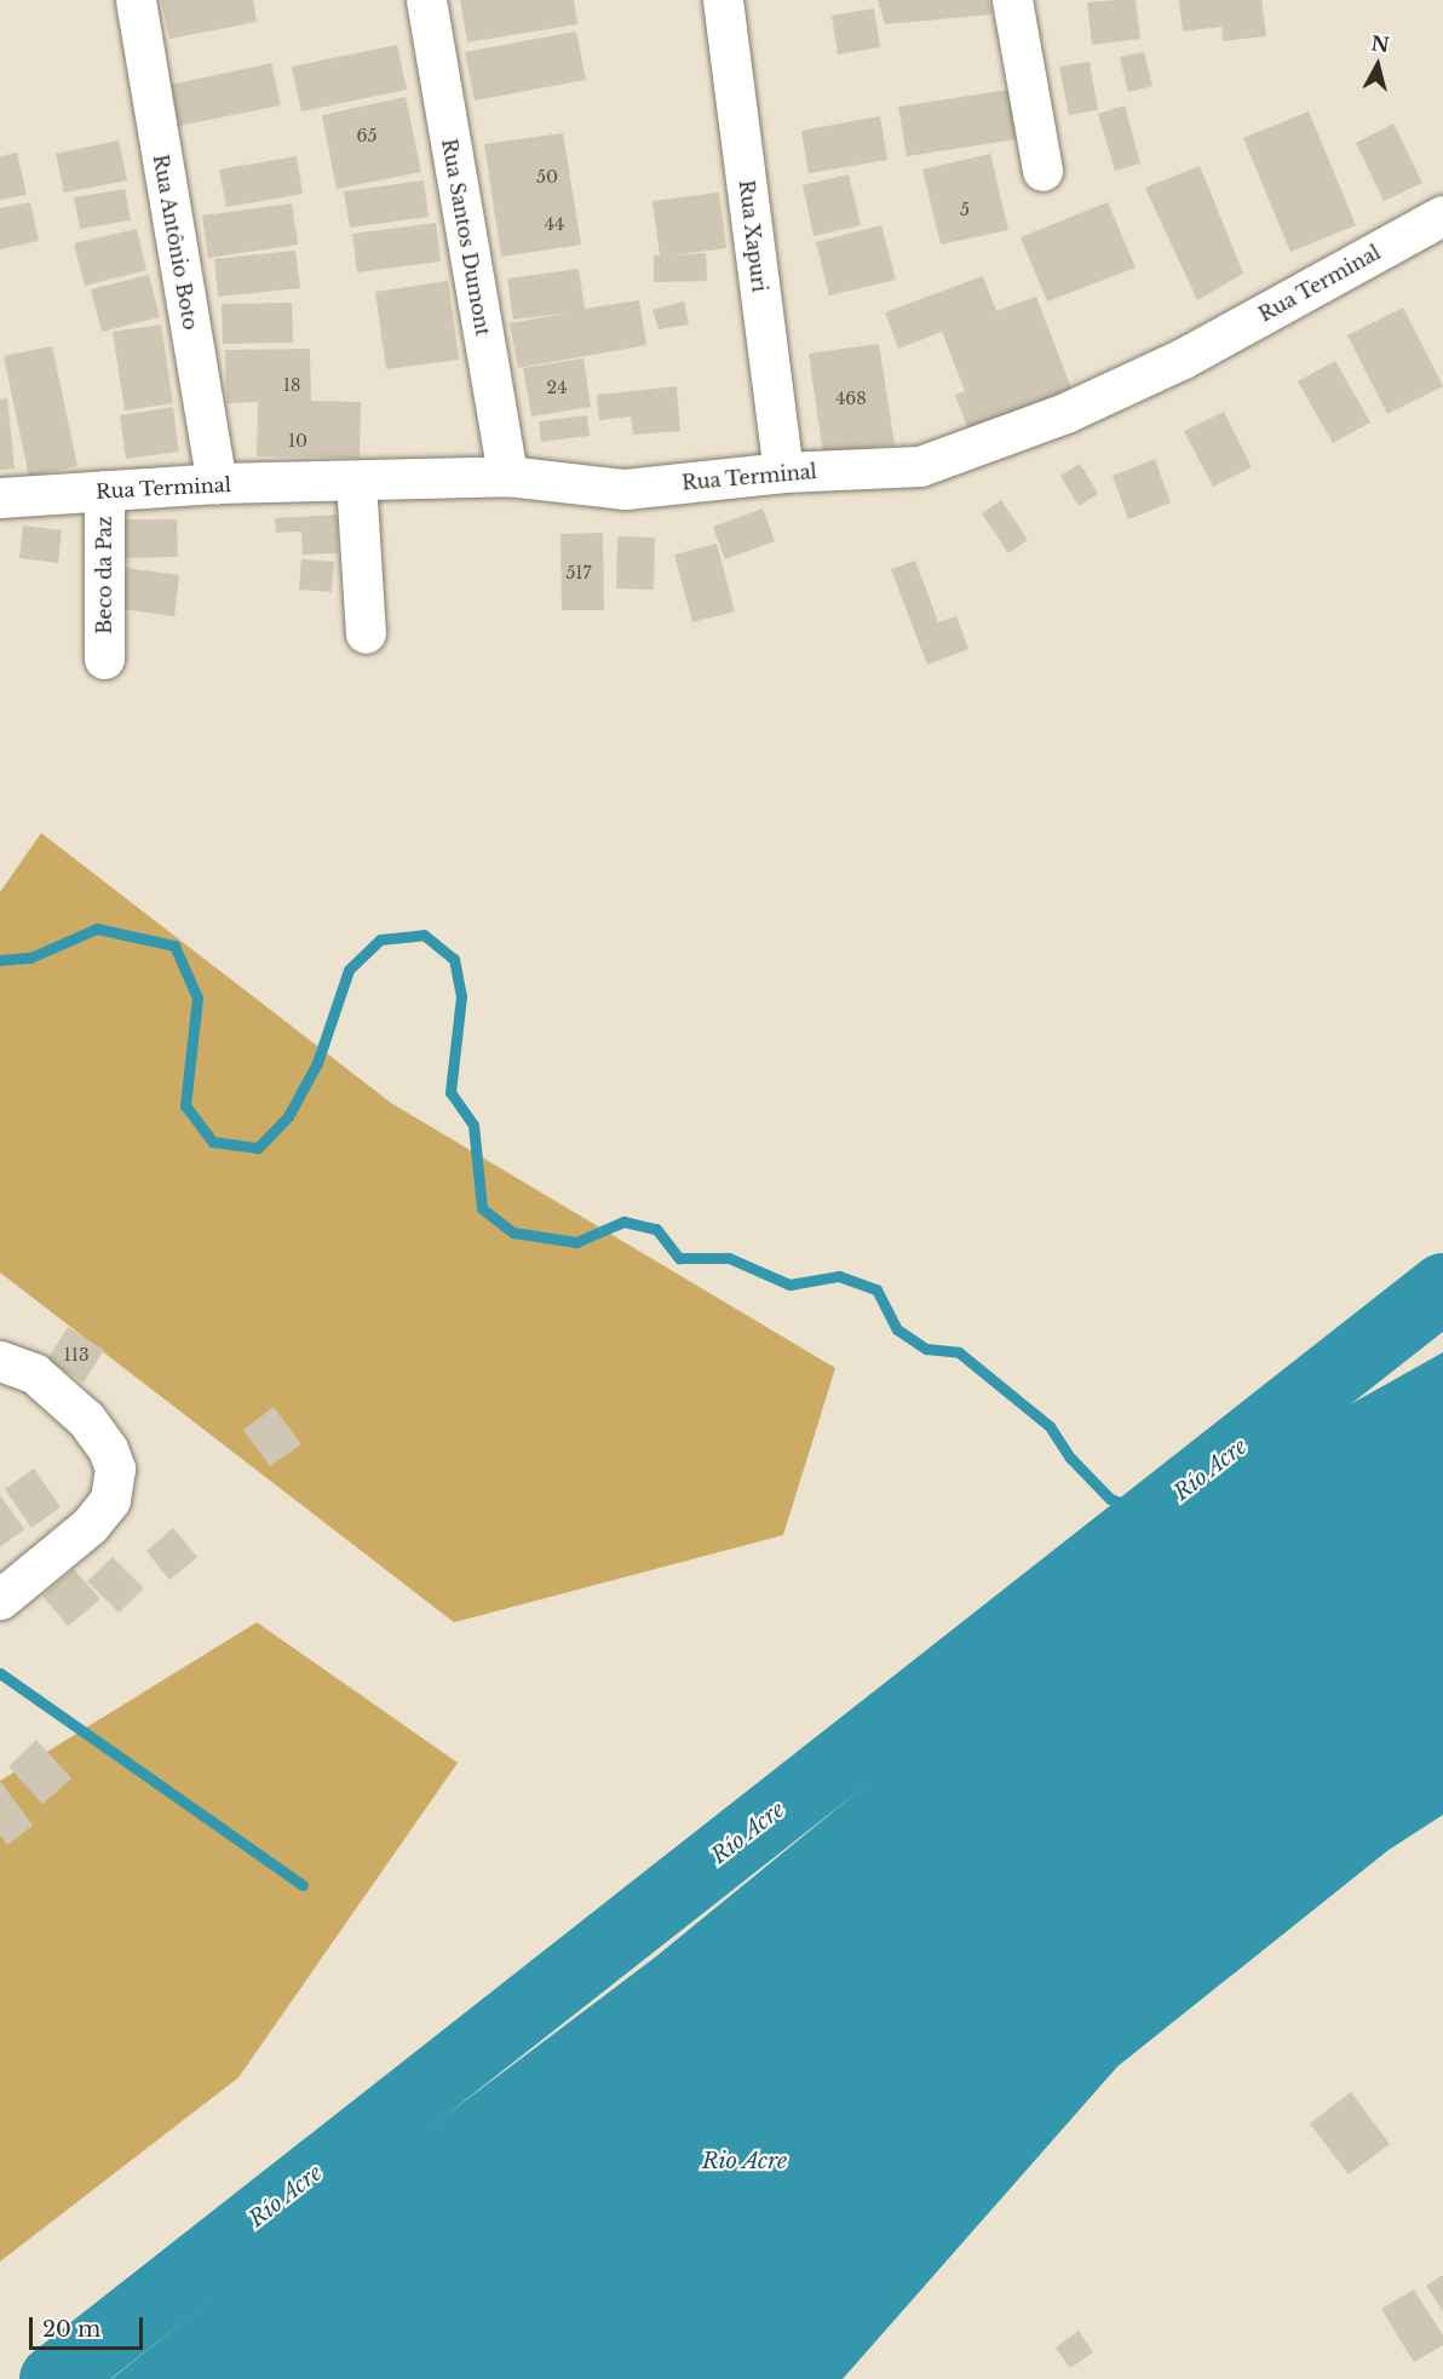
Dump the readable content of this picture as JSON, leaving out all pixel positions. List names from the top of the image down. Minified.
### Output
{"streets":{"street":["Rua Xapuri","Rua Santos Dumont","Rua Antônio Boto","Rua Terminal","Beco da Paz"]},"crossings":[["Rua Xapuri","Rua Terminal"],["Rua Santos Dumont","Rua Terminal"],["Rua Antônio Boto","Rua Terminal"],["Rua Terminal","Beco da Paz"]],"water":["Río Acre","Rio Acre"],"house_numbers":["65","50","5","44","18","24","468","10","517","113"],"scale_bar":"20 m","north":"top"}
